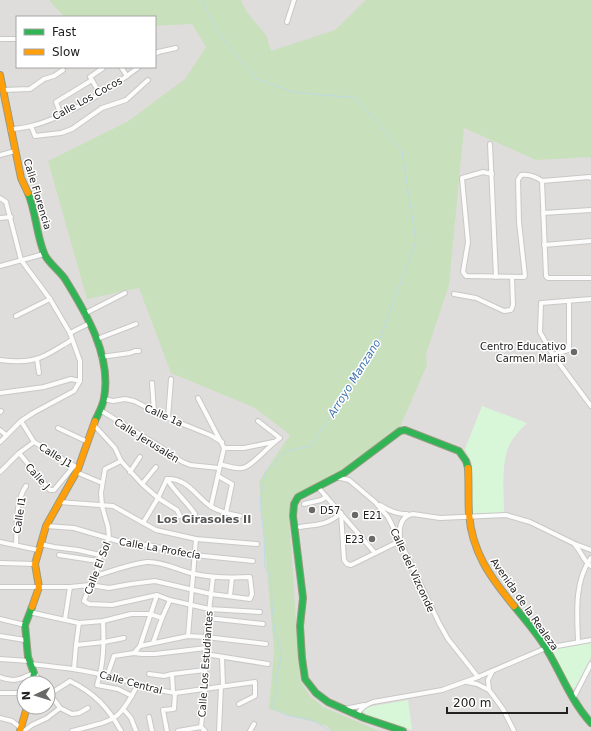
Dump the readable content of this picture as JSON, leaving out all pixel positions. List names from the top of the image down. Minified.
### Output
{"streets":{"street":["Calle Los Cocos","Calle Florencia","Calle 1a","Calle Jerusalén","Calle J1","Calle J","Calle I1","Calle La Profecía","Calle El Sol","Calle del Vizconde","Avenida de la Realeza","Calle Los Estudiantes","Calle Central"]},"crossings":[["Calle Los Cocos","Calle Florencia"],["Calle Florencia","Calle 1a"],["Calle Florencia","Calle Jerusalén"],["Calle Florencia","Calle J1"],["Calle Florencia","Calle J"],["Calle Florencia","Calle La Profecía"],["Calle J1","Calle J"],["Calle J1","Calle El Sol"],["Calle La Profecía","Calle El Sol"],["Calle Los Estudiantes","Calle Central"]],"districts":["Los Girasoles II"],"water":["Arroyo Manzano"],"places":["Centro Educativo Carmen Maria","D57","E21","E23"],"legend":["Fast","Slow"],"scale_bar":"200 m","north":"left"}
